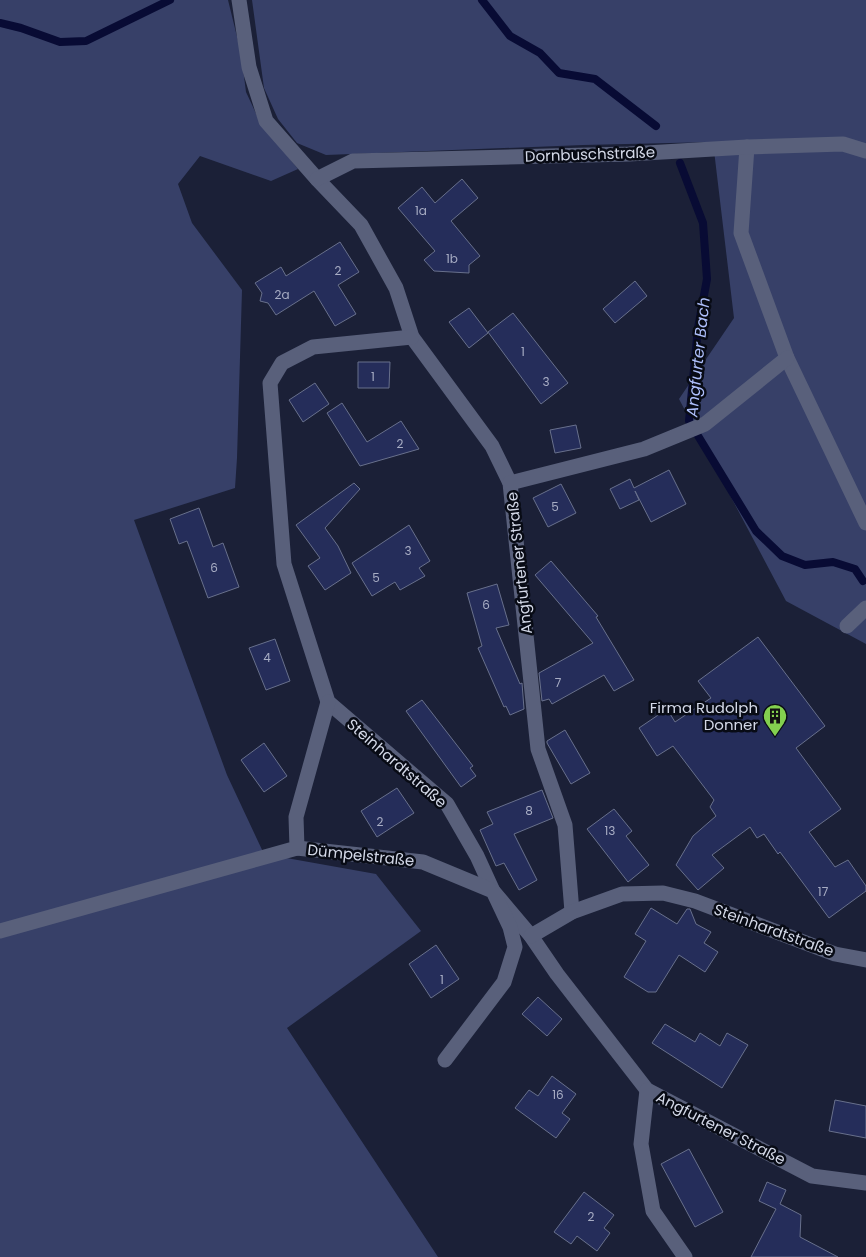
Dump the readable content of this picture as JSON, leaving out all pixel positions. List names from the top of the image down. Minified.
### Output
{"streets":{"street":["Dornbuschstraße","Angfurtener Straße","Steinhardtstraße","Dümpelstraße"]},"crossings":[["Dornbuschstraße","Angfurtener Straße"],["Angfurtener Straße","Steinhardtstraße"],["Steinhardtstraße","Dümpelstraße"]],"water":["Angfurter Bach"],"places":{"building":["Firma Rudolph Donner"]},"house_numbers":["1a","1b","2","2a","1","1","3","2","5","3","6","5","6","4","7","8","2","13","17","1","16","2"]}
